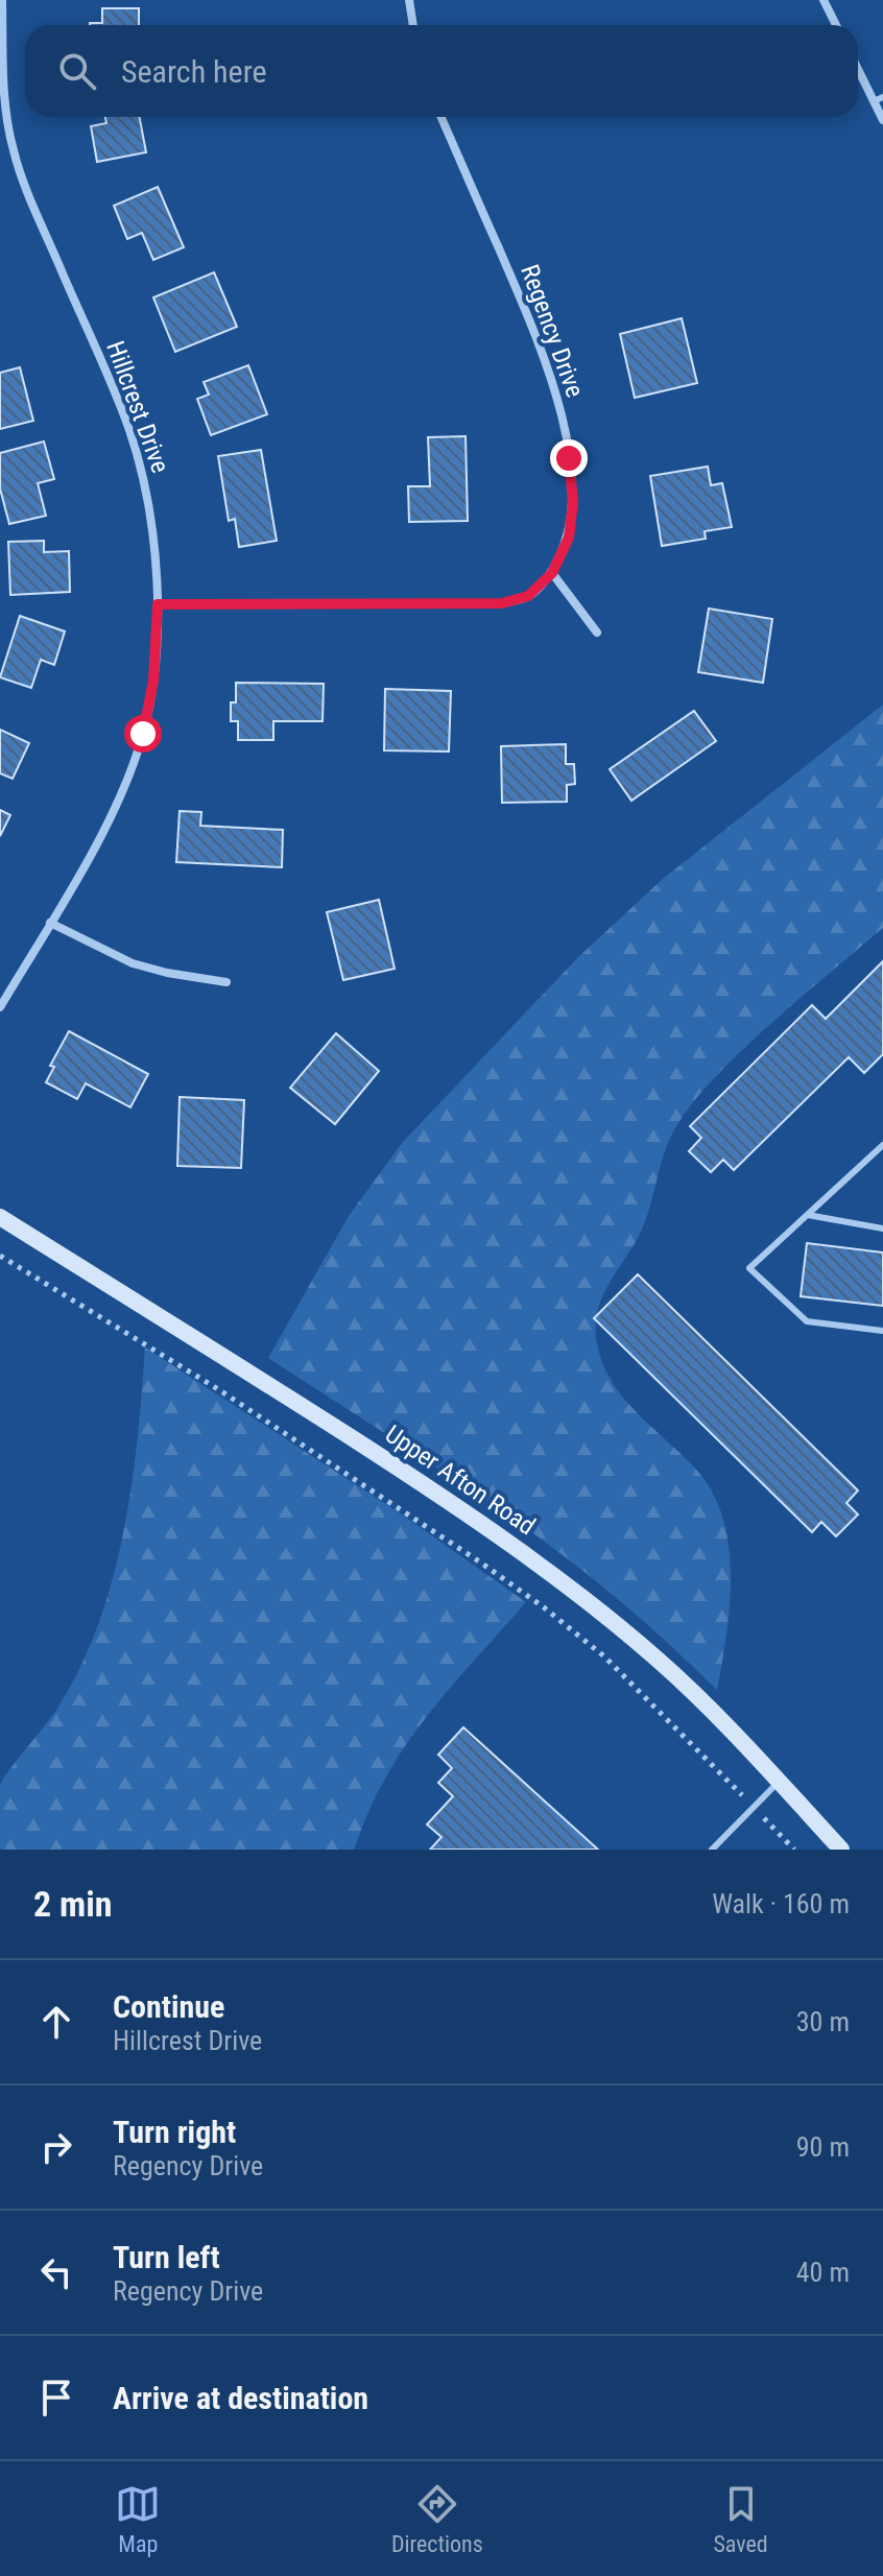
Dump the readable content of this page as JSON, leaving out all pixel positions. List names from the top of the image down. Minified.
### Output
{"streets":{"street":["Regency Drive","Hillcrest Drive","Upper Afton Road"]},"crossings":[["Regency Drive","Hillcrest Drive"]],"page":{"search":"Search here","heading":["2 min","Walk · 160 m"],"list":[["Continue","Hillcrest Drive","30 m"],["Turn right","Regency Drive","90 m"],["Turn left","Regency Drive","40 m"],"Arrive at destination"],"nav":["Map","Directions","Saved"]}}
